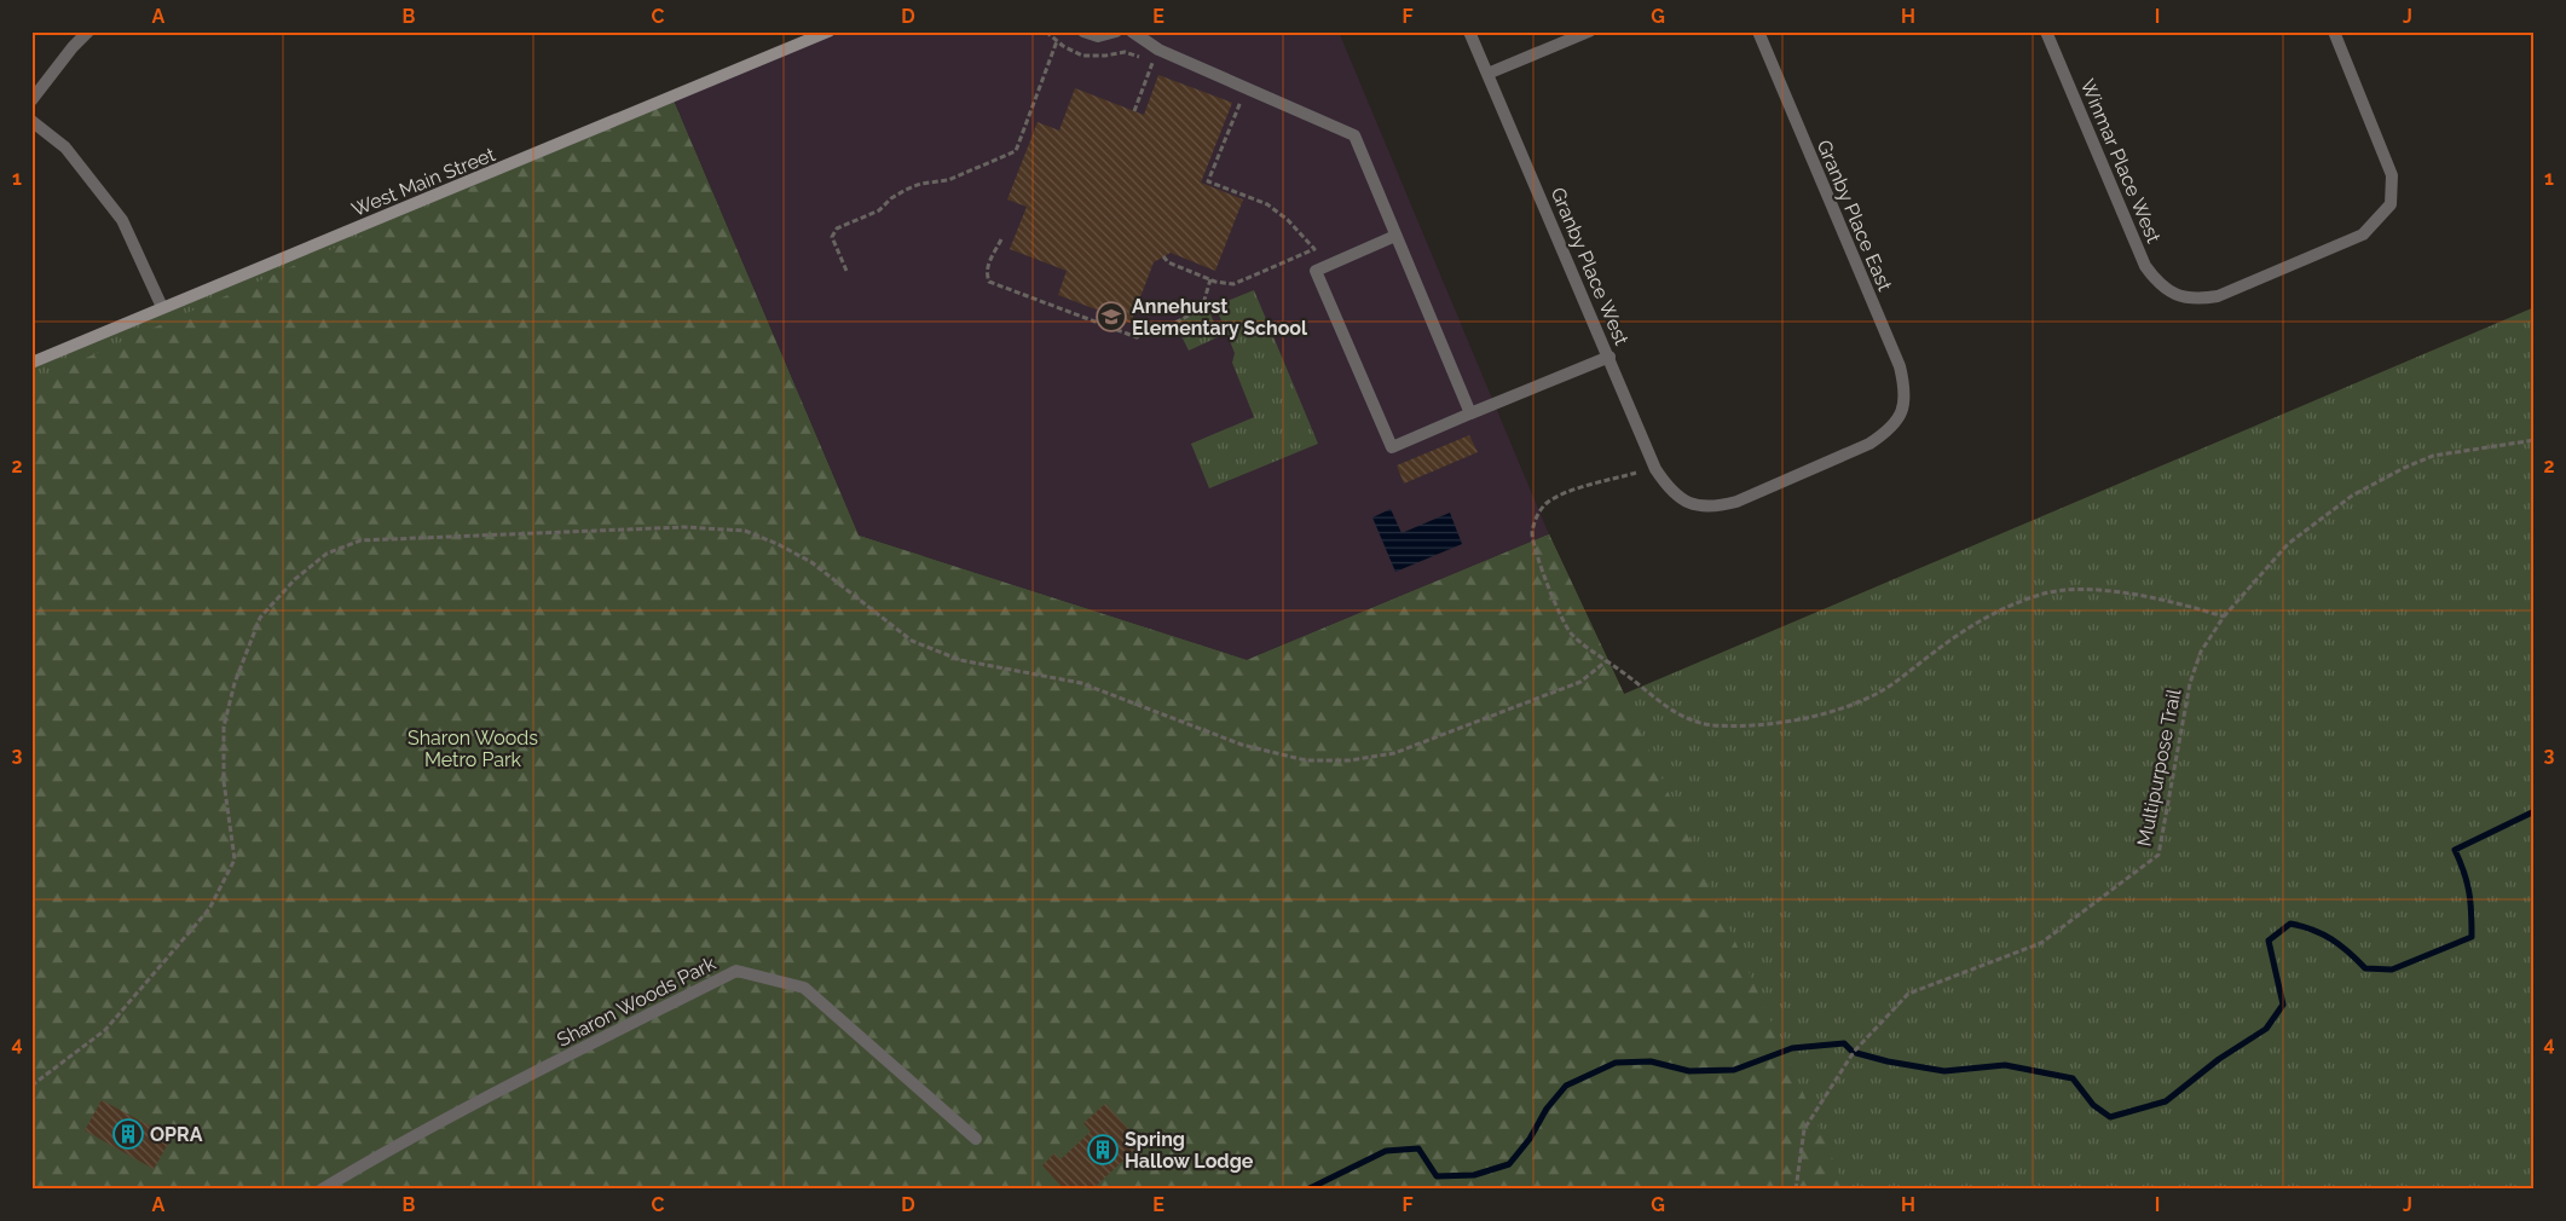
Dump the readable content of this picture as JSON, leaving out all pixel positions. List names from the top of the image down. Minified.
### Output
{"streets":{"main road":["West Main Street"],"street":["Winmar Place West","Granby Place East","Granby Place West","Sharon Woods Park"],"path":["Multipurpose Trail"]},"crossings":[["Granby Place East","Granby Place West"]],"parks":["Sharon Woods Metro Park"],"places":{"school or university":["Annehurst Elementary School"],"building":["OPRA","Spring Hallow Lodge"]},"grid":{"columns":["A","B","C","D","E","F","G","H","I","J"],"rows":["1","2","3","4"]}}
